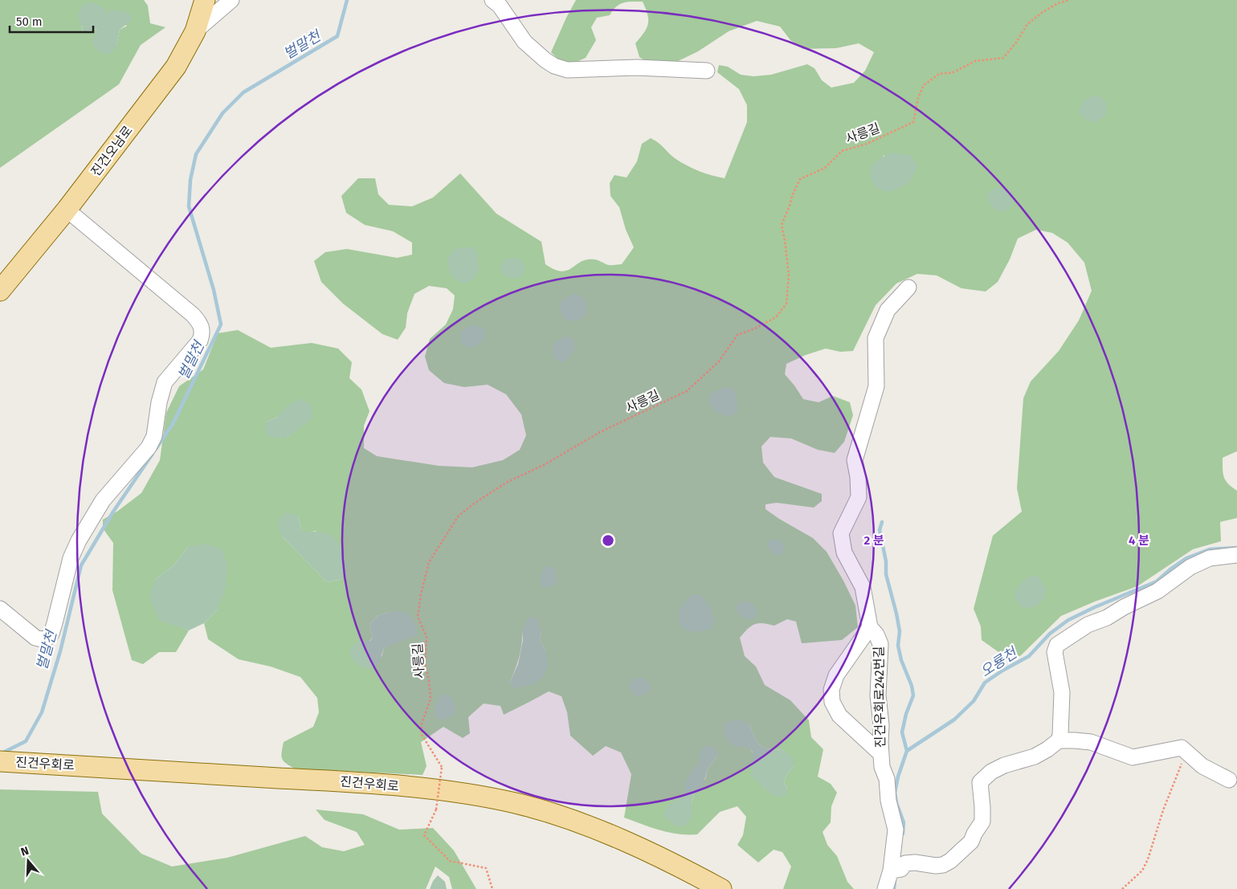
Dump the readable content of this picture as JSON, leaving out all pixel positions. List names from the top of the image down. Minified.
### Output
{"streets":{"main road":["진건오남로","진건우회로"],"street":["진건우회로242번길"],"path":["사릉길"]},"water":["벌말천","오룡천"],"scale_bar":"50 m","north":"top","rings":["2 분","4 분"]}
